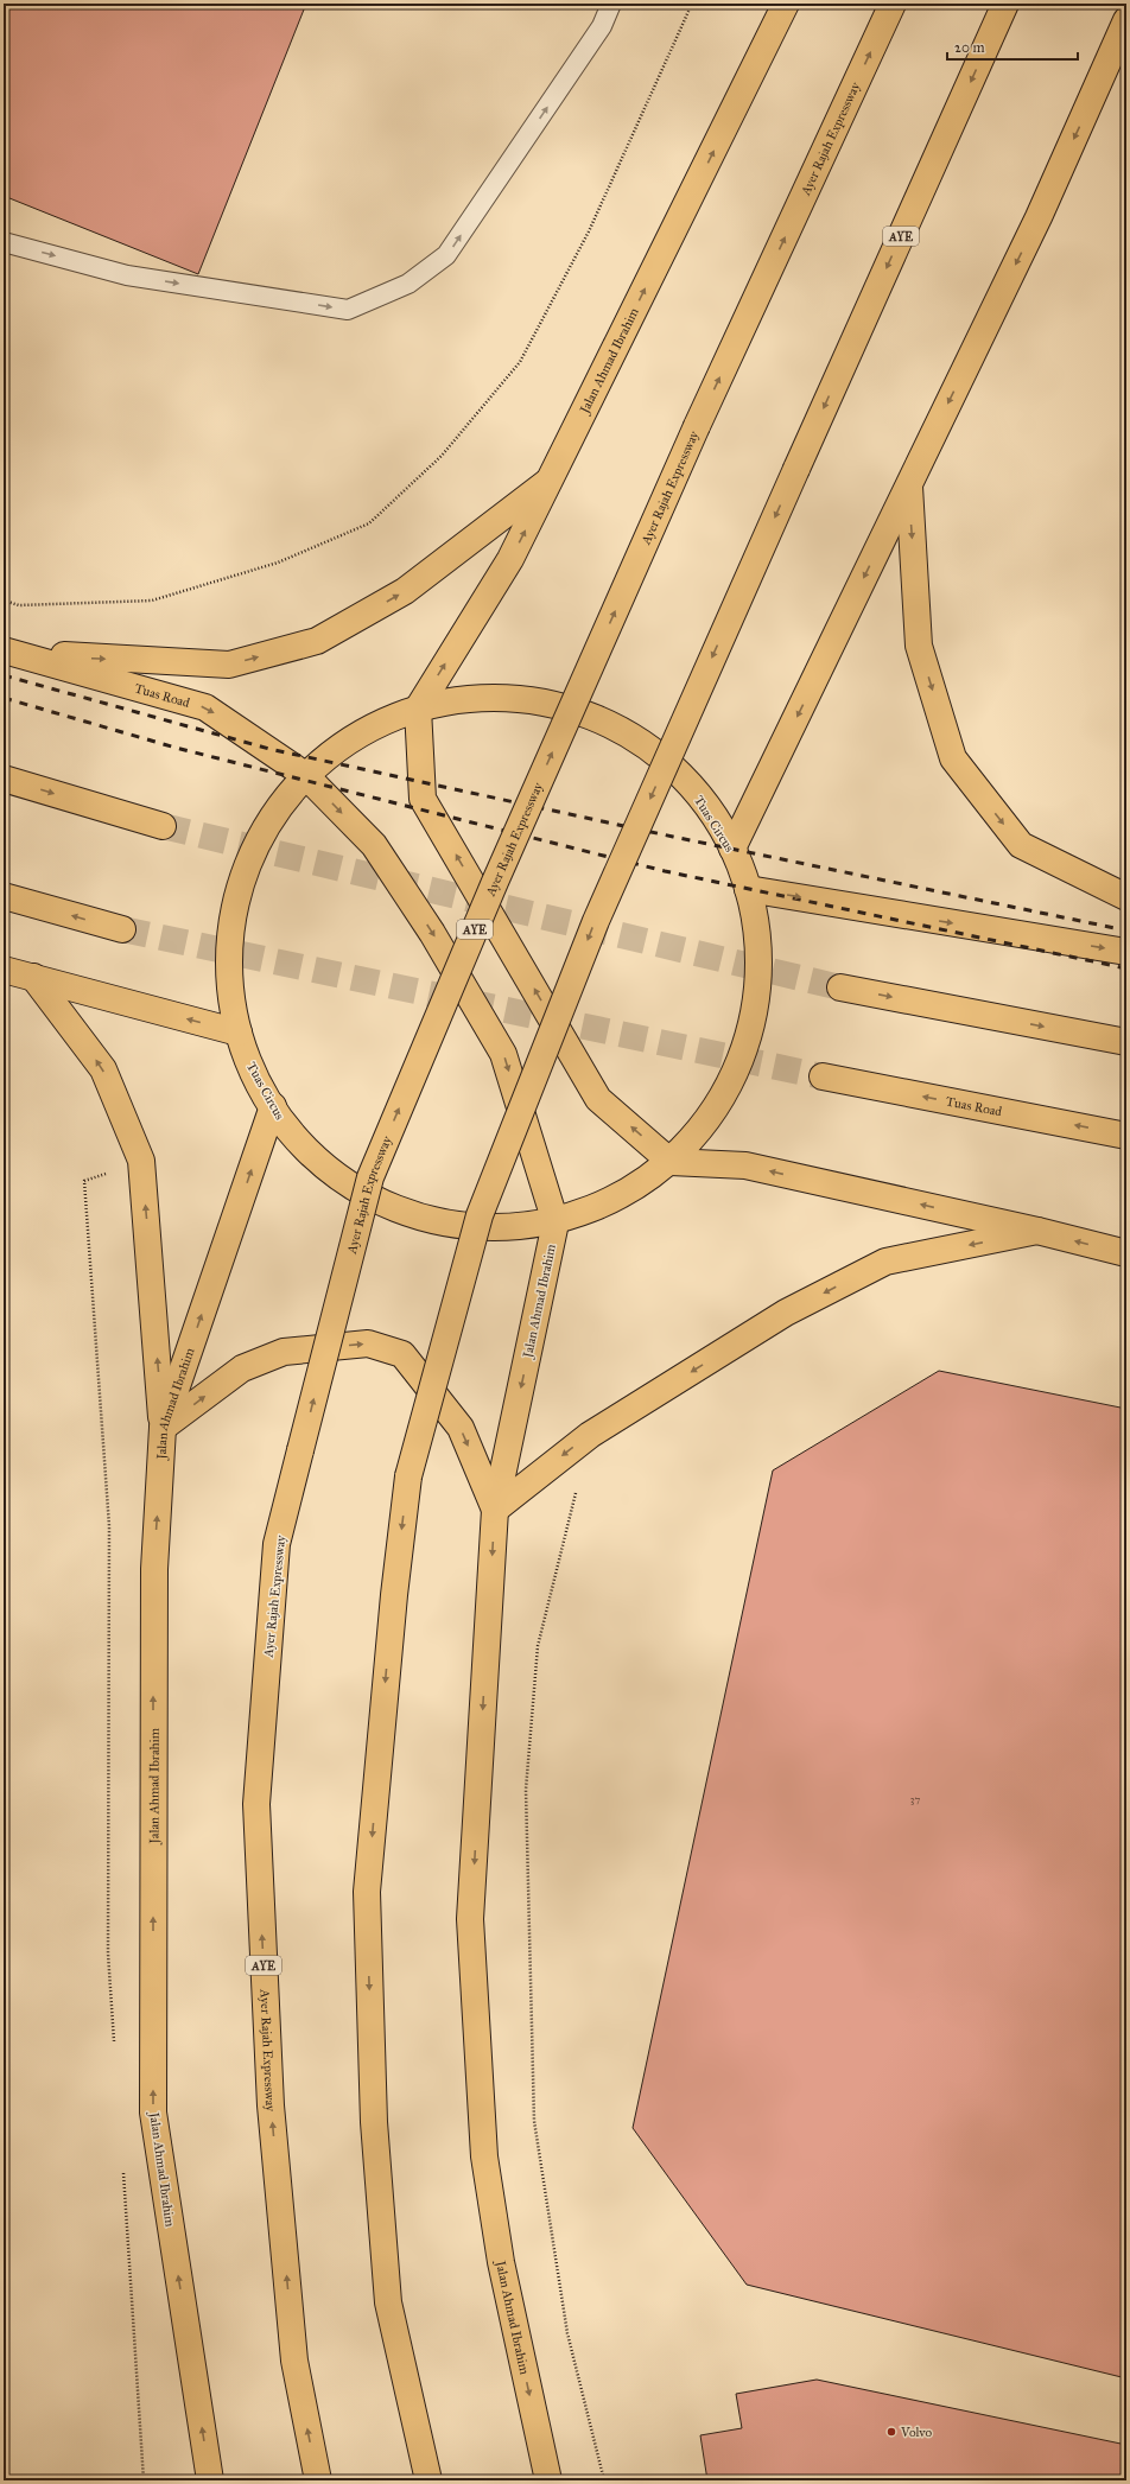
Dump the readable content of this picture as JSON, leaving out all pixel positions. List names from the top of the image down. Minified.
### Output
{"streets":{"main road":["Ayer Rajah Expressway","AYE","Jalan Ahmad Ibrahim","Tuas Road","Tuas Circus"]},"crossings":[["Jalan Ahmad Ibrahim","Tuas Circus"],["Tuas Road","Tuas Circus"]],"places":["Volvo"],"house_numbers":["37"],"scale_bar":"20 m"}
